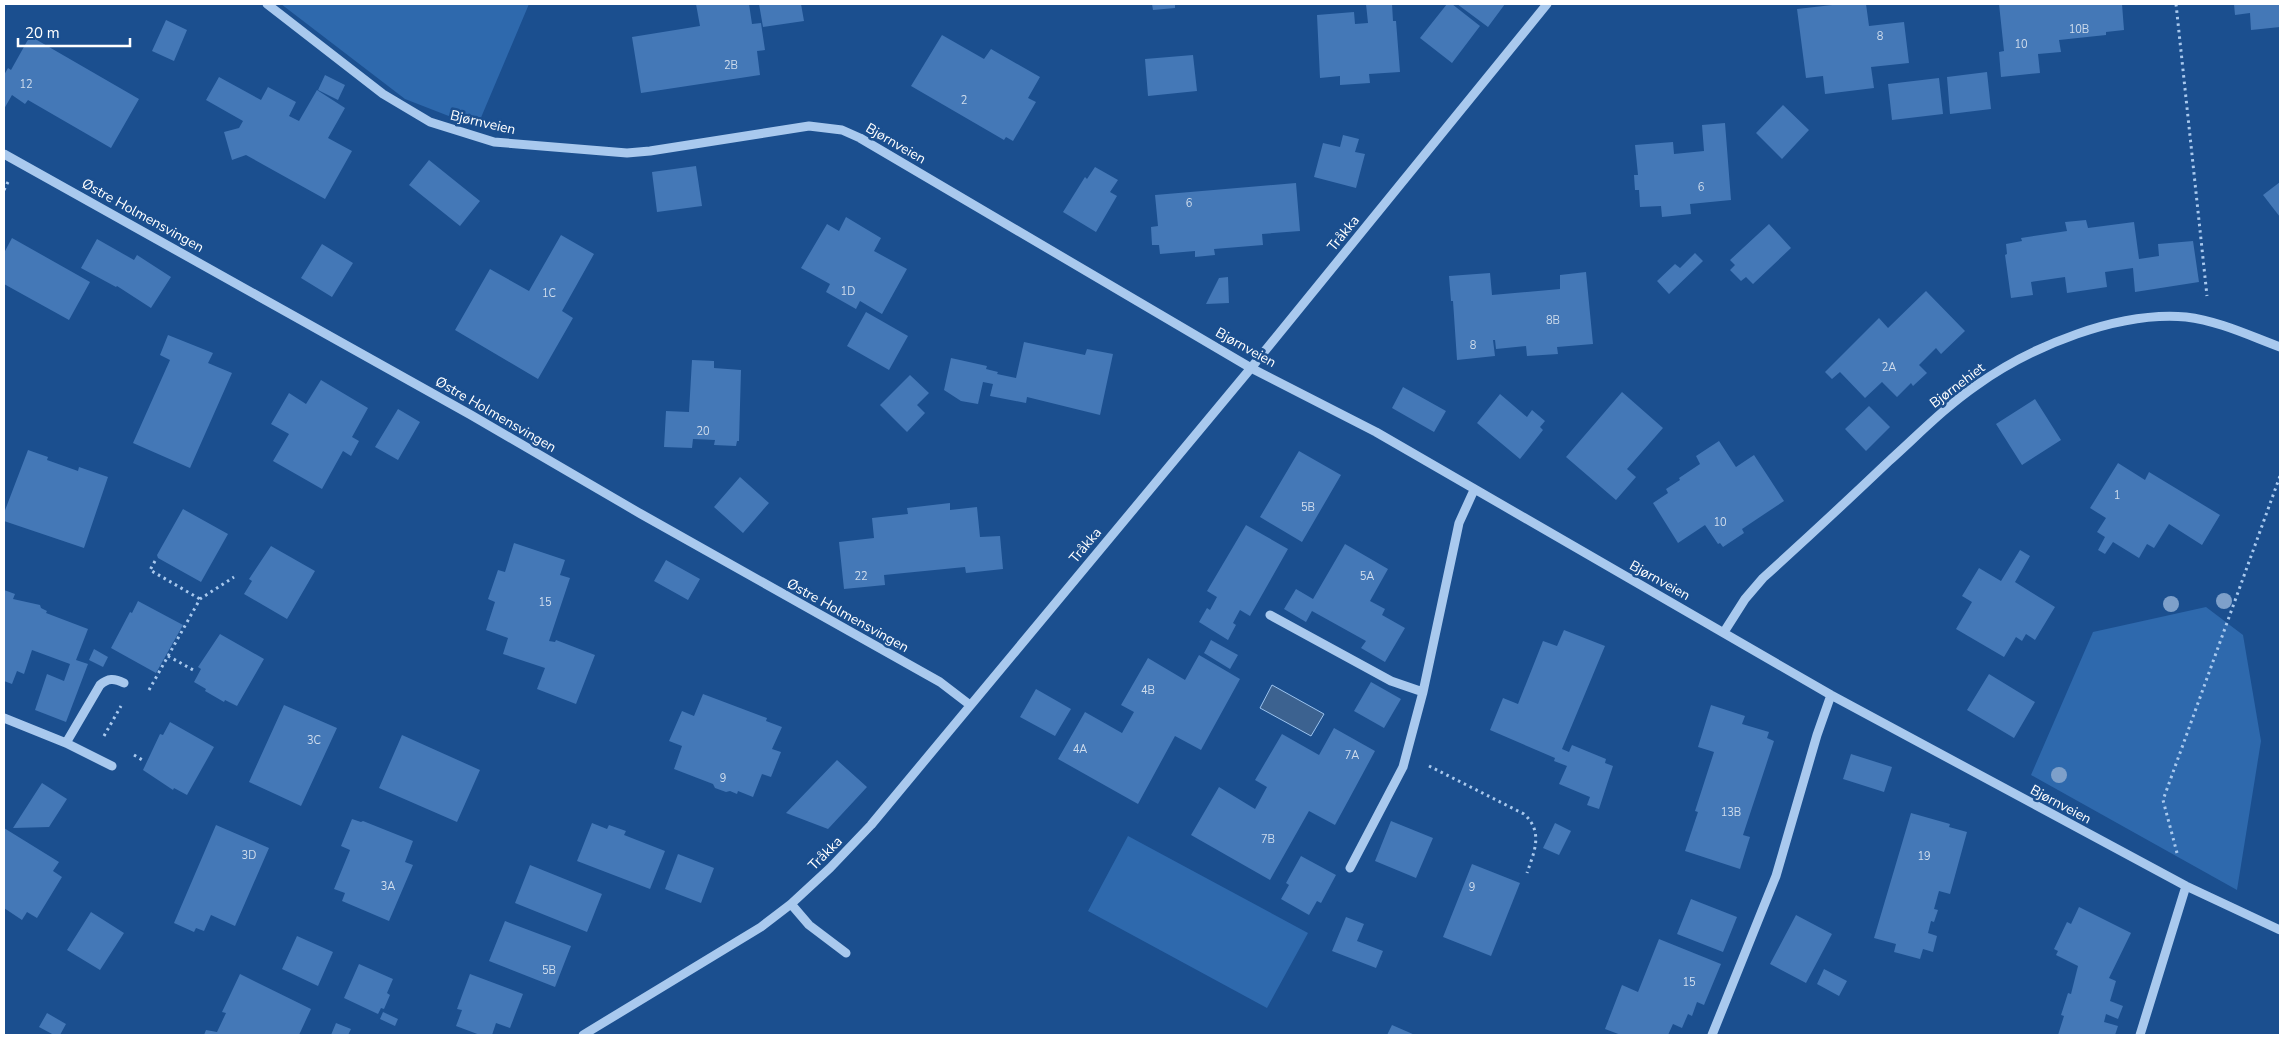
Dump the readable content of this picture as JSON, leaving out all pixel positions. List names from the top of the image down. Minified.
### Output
{"streets":{"street":["Bjørnveien","Østre Holmensvingen","Tråkka","Bjørnehiet"]},"crossings":[["Bjørnveien","Tråkka"],["Bjørnveien","Bjørnehiet"],["Østre Holmensvingen","Tråkka"]],"house_numbers":["10B","8","10","2B","12","2","6","6","1D","1C","8B","8","2A","20","1","5B","10","22","5A","15","4B","3C","4A","7A","9","13B","7B","3D","19","3A","9","5B","15"],"scale_bar":"20 m"}
